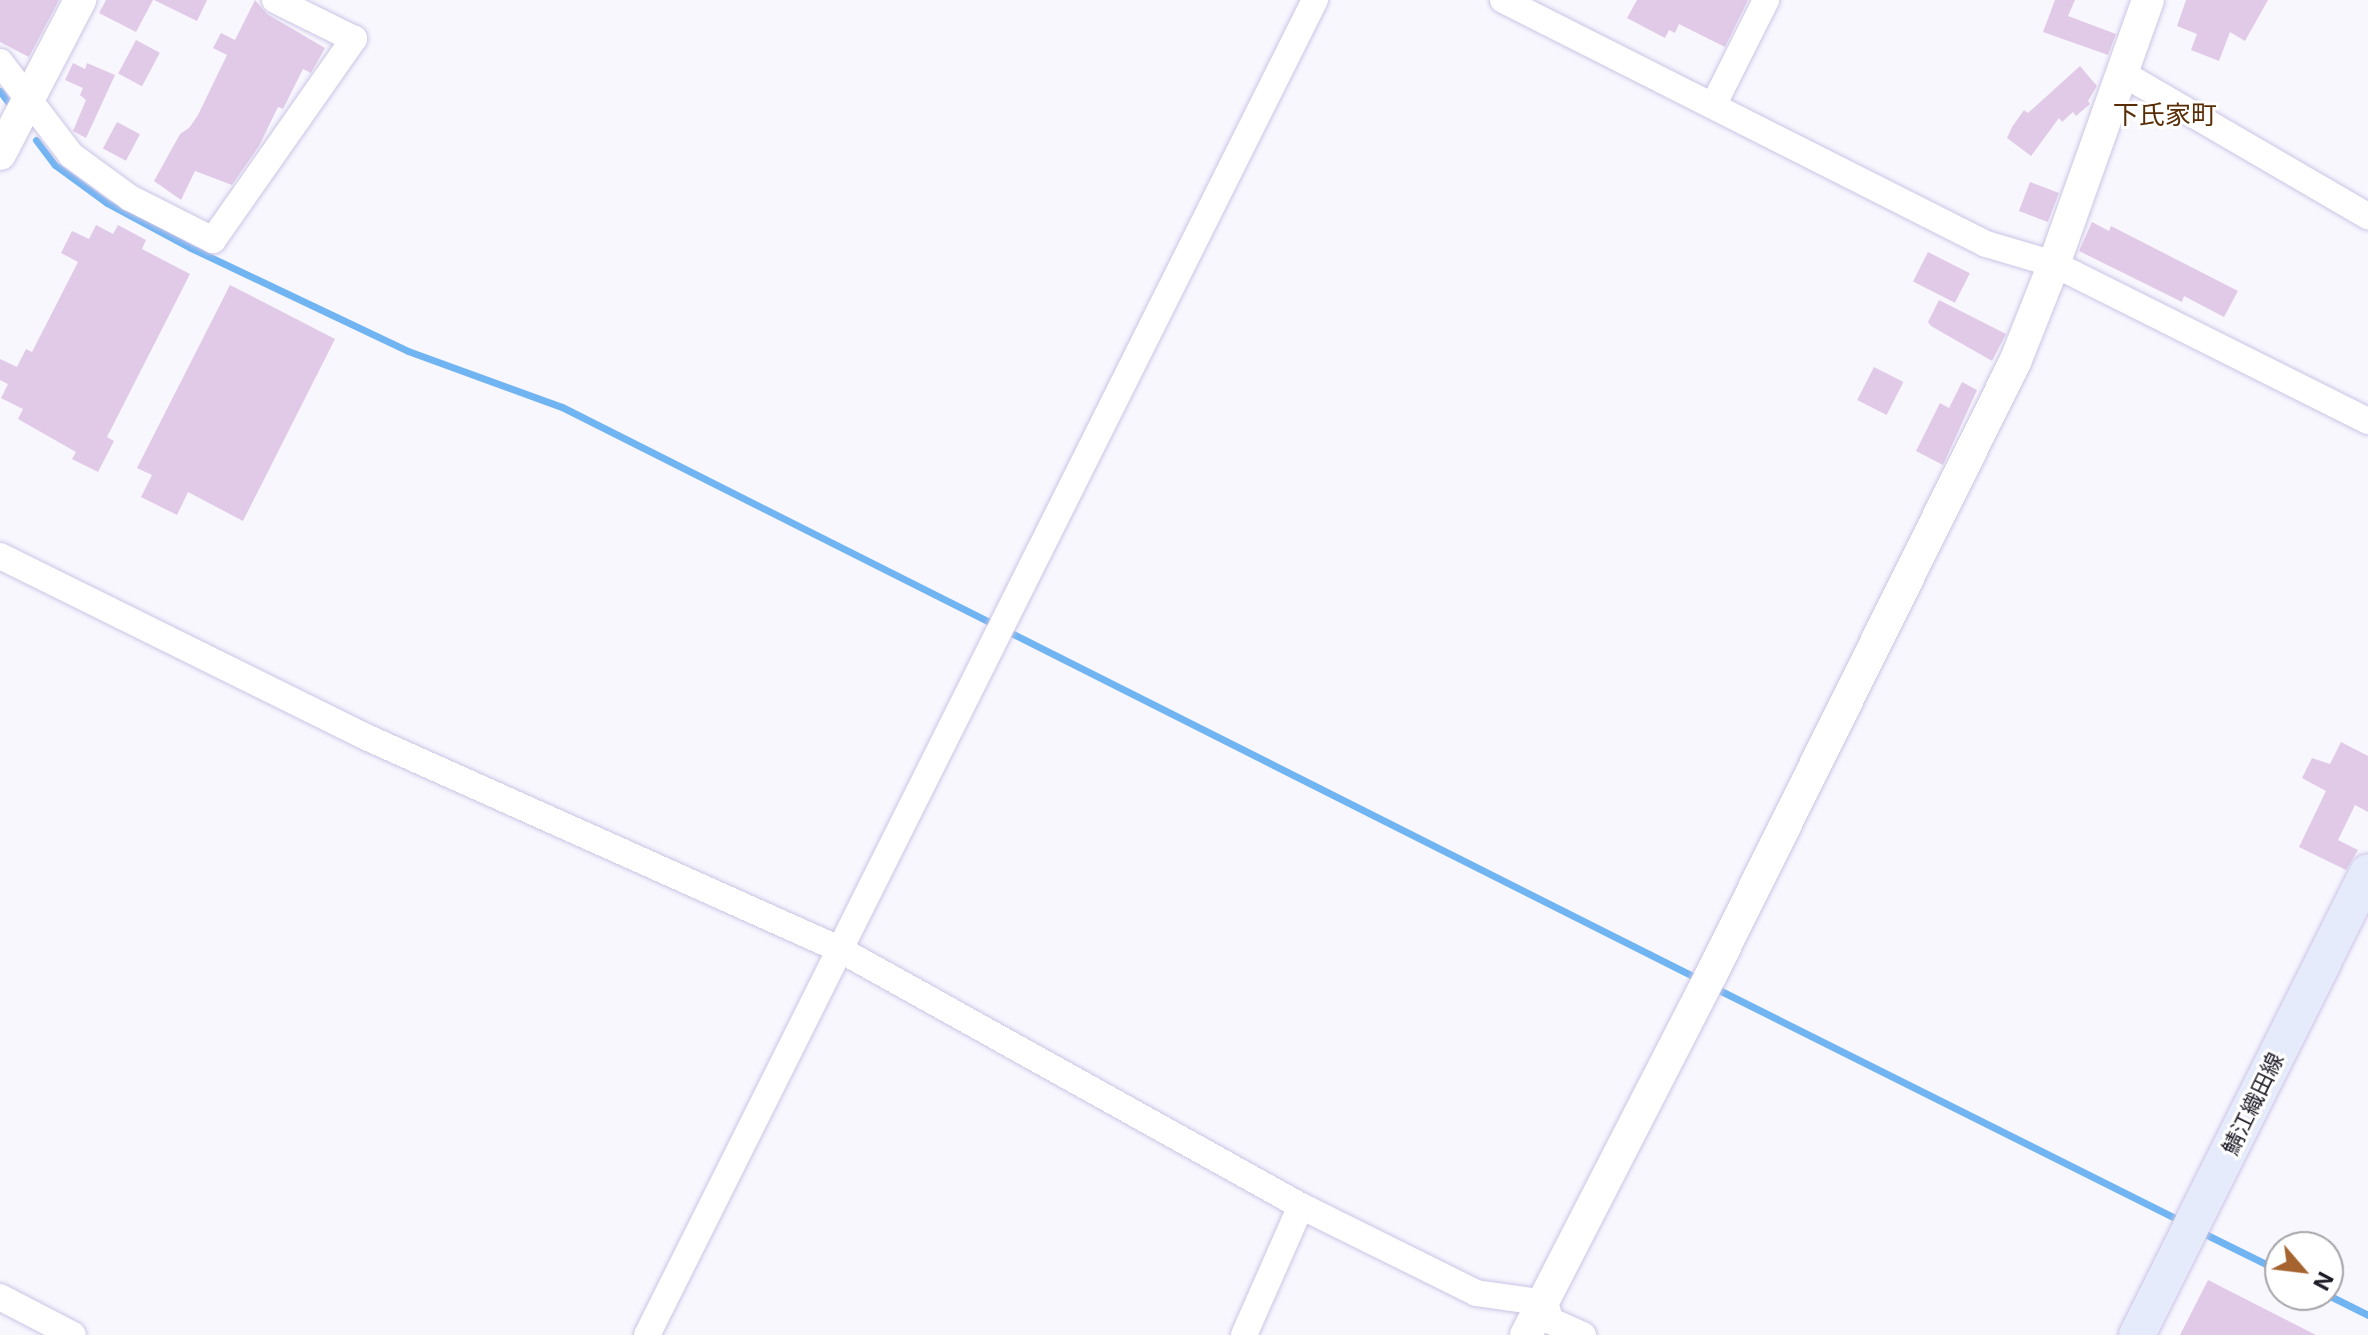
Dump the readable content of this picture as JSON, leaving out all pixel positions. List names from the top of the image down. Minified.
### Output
{"streets":{"main road":["鯖江織田線"]},"districts":["下氏家町"],"north":"bottom right"}
